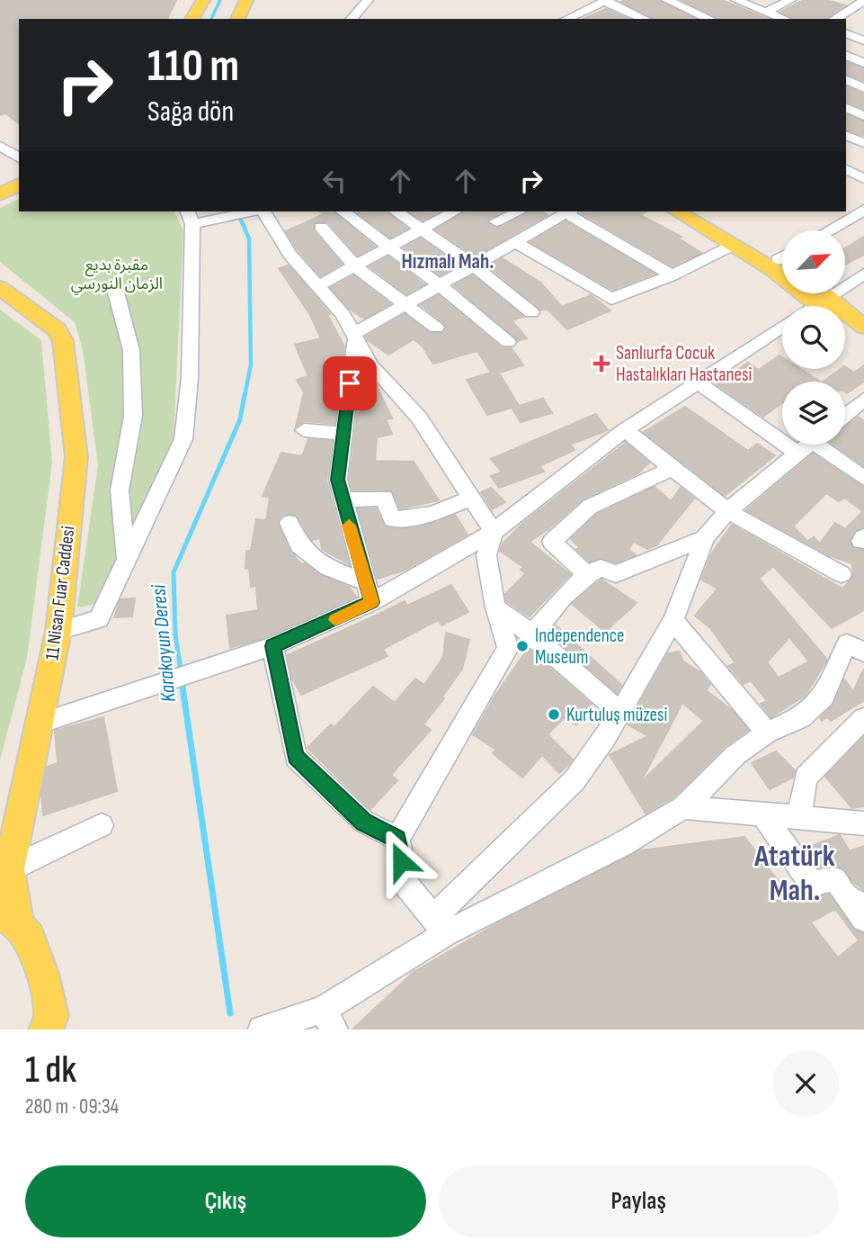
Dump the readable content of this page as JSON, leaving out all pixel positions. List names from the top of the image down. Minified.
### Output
{"streets":{"main road":["11 Nisan Fuar Caddesi"]},"districts":["Hızmalı Mah.","Atatürk Mah."],"water":["Karakoyun Deresi"],"parks":["مقبرة بديع الزمان النورسي"],"places":{"health":["Sanlıurfa Cocuk Hastalıkları Hastanesi"],"other":["Independence Museum","Kurtuluş müzesi"]},"north":"top right","page":{"turn":["110 m","Sağa dön"],"heading":["1 dk","280 m · 09:34"],"buttons":["Çıkış","Paylaş"]}}
